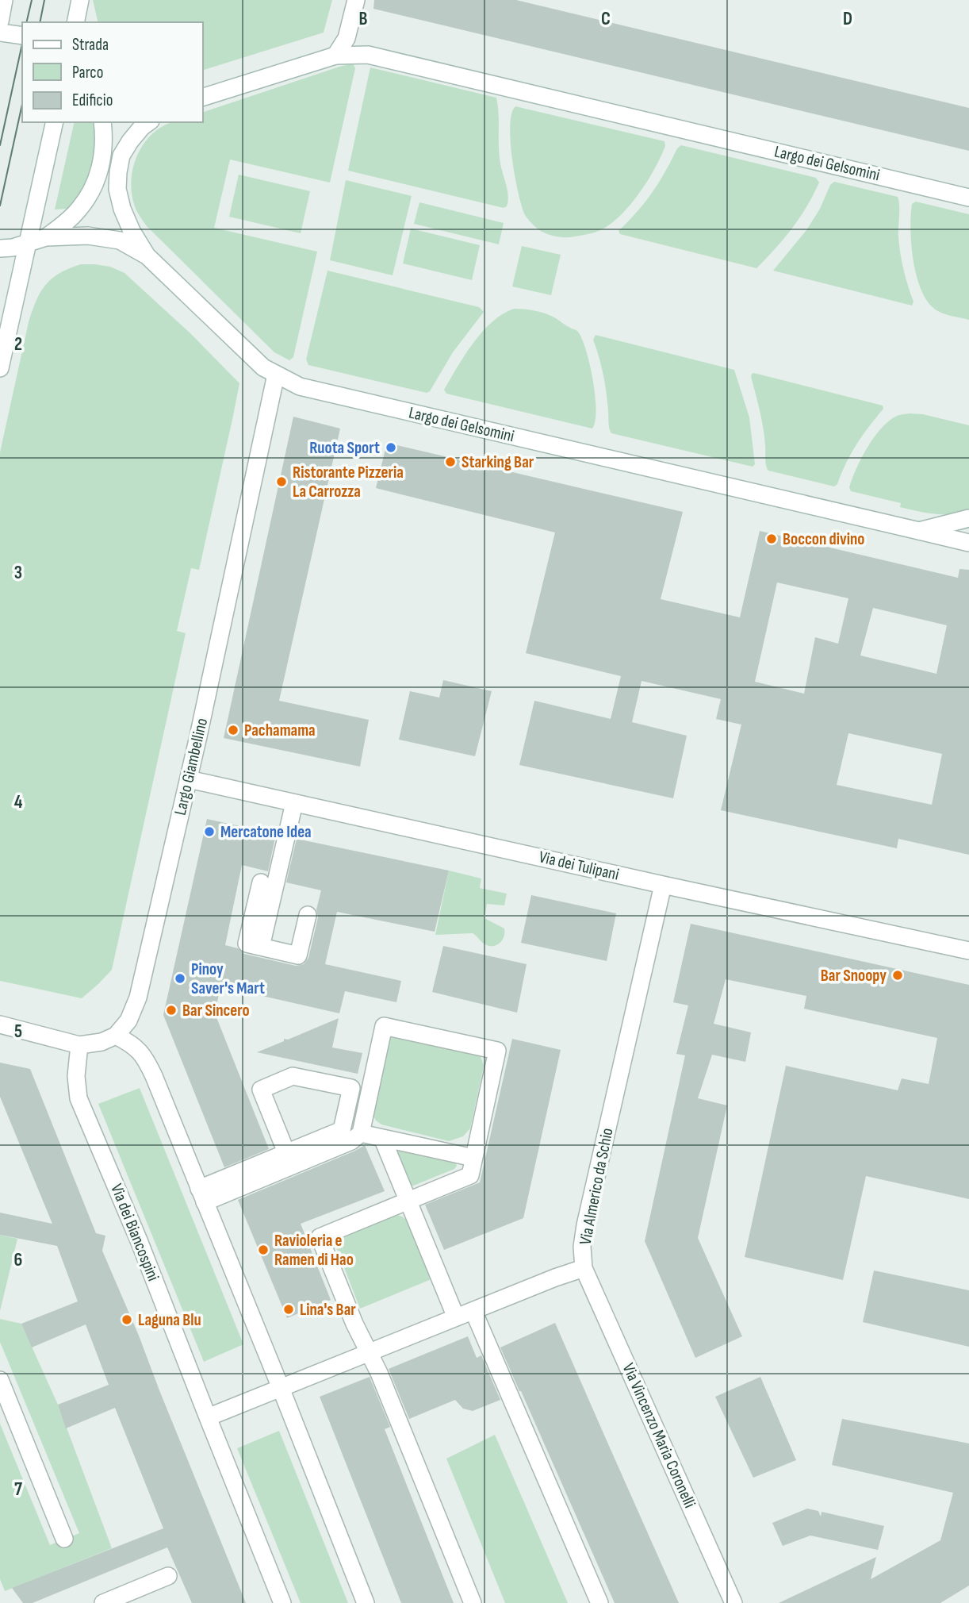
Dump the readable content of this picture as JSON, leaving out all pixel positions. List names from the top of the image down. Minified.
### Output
{"streets":{"street":["Largo dei Gelsomini","Largo Giambellino","Via dei Tulipani","Via Almerico da Schio","Via dei Biancospini","Via Vincenzo Maria Coronelli"]},"crossings":[["Largo dei Gelsomini","Largo Giambellino"],["Largo Giambellino","Via dei Tulipani"],["Via dei Tulipani","Via Almerico da Schio"],["Via Almerico da Schio","Via Vincenzo Maria Coronelli"]],"places":["Ruota Sport","Starking Bar","Ristorante Pizzeria La Carrozza","Boccon divino","Pachamama","Mercatone Idea","Bar Snoopy","Pinoy Saver's Mart","Bar Sincero","Ravioleria e Ramen di Hao","Lina's Bar","Laguna Blu"],"legend":["Strada","Parco","Edificio"],"grid":{"columns":["B","C","D"],"rows":["2","3","4","5","6","7"]}}
